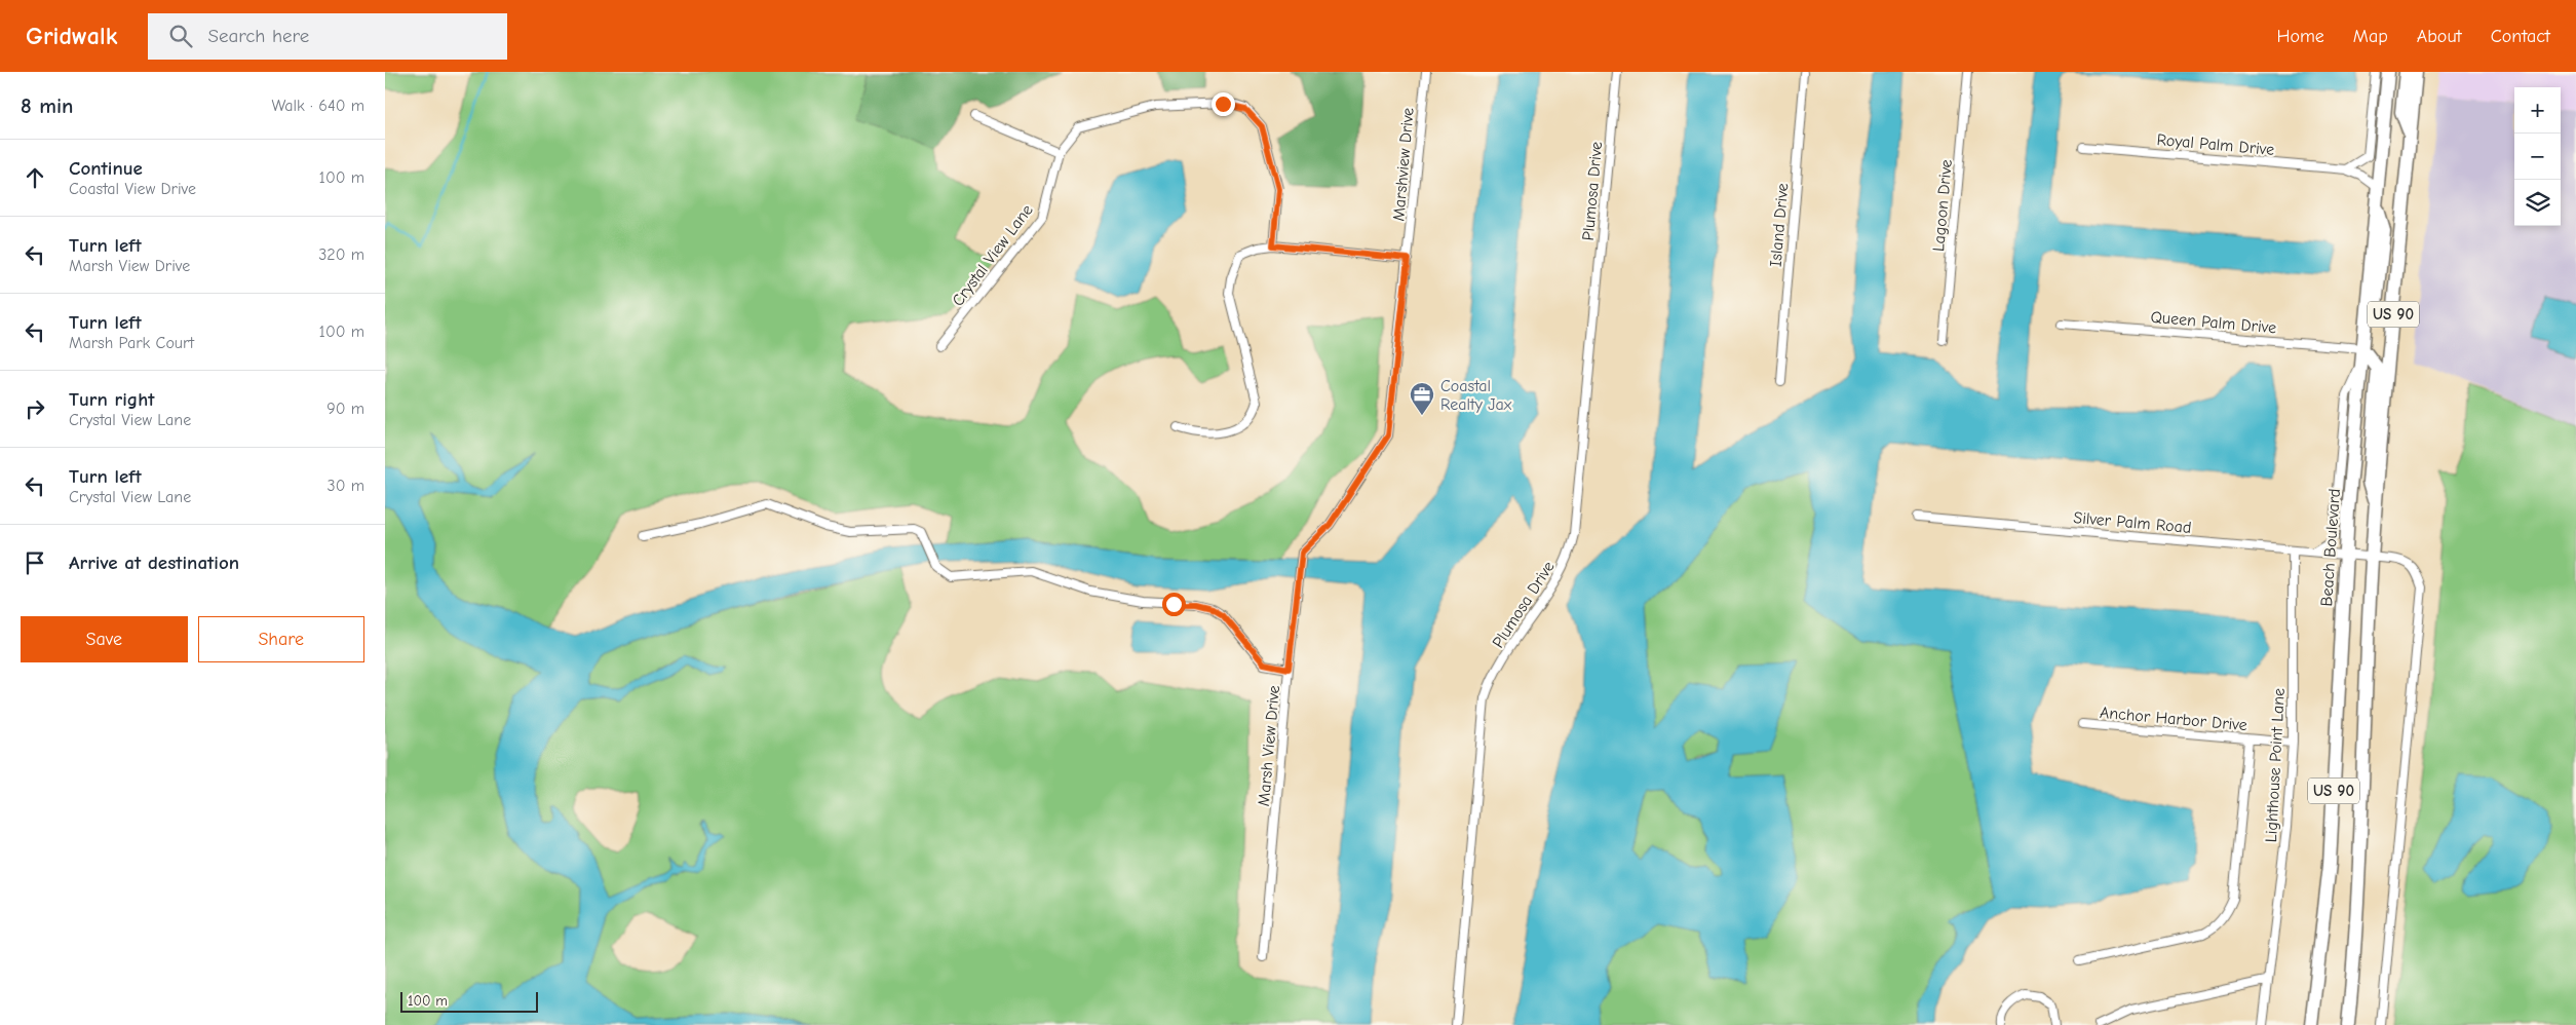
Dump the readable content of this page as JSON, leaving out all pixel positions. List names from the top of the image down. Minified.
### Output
{"streets":{"highway":["US 90","Beach Boulevard"],"street":["Royal Palm Drive","Marshview Drive","Plumosa Drive","Lagoon Drive","Island Drive","Crystal View Lane","Queen Palm Drive","Silver Palm Road","Anchor Harbor Drive","Marsh View Drive","Lighthouse Point Lane"]},"crossings":[["Royal Palm Drive","Beach Boulevard"],["Marshview Drive","Marsh View Drive"],["US 90","Silver Palm Road"],["Queen Palm Drive","Beach Boulevard"],["Silver Palm Road","Beach Boulevard"],["Silver Palm Road","Lighthouse Point Lane"],["Anchor Harbor Drive","Lighthouse Point Lane"]],"places":{"office":["Coastal Realty Jax"]},"scale_bar":"100 m","page":{"header":"Gridwalk","search":"Search here","nav":["Home","Map","About","Contact"],"heading":["8 min","Walk · 640 m"],"map_buttons":["+","−"],"list":[["Continue","Coastal View Drive","100 m"],["Turn left","Marsh View Drive","320 m"],["Turn left","Marsh Park Court","100 m"],["Turn right","Crystal View Lane","90 m"],["Turn left","Crystal View Lane","30 m"],"Arrive at destination"],"buttons":["Save","Share"],"scale":"100 m"}}
